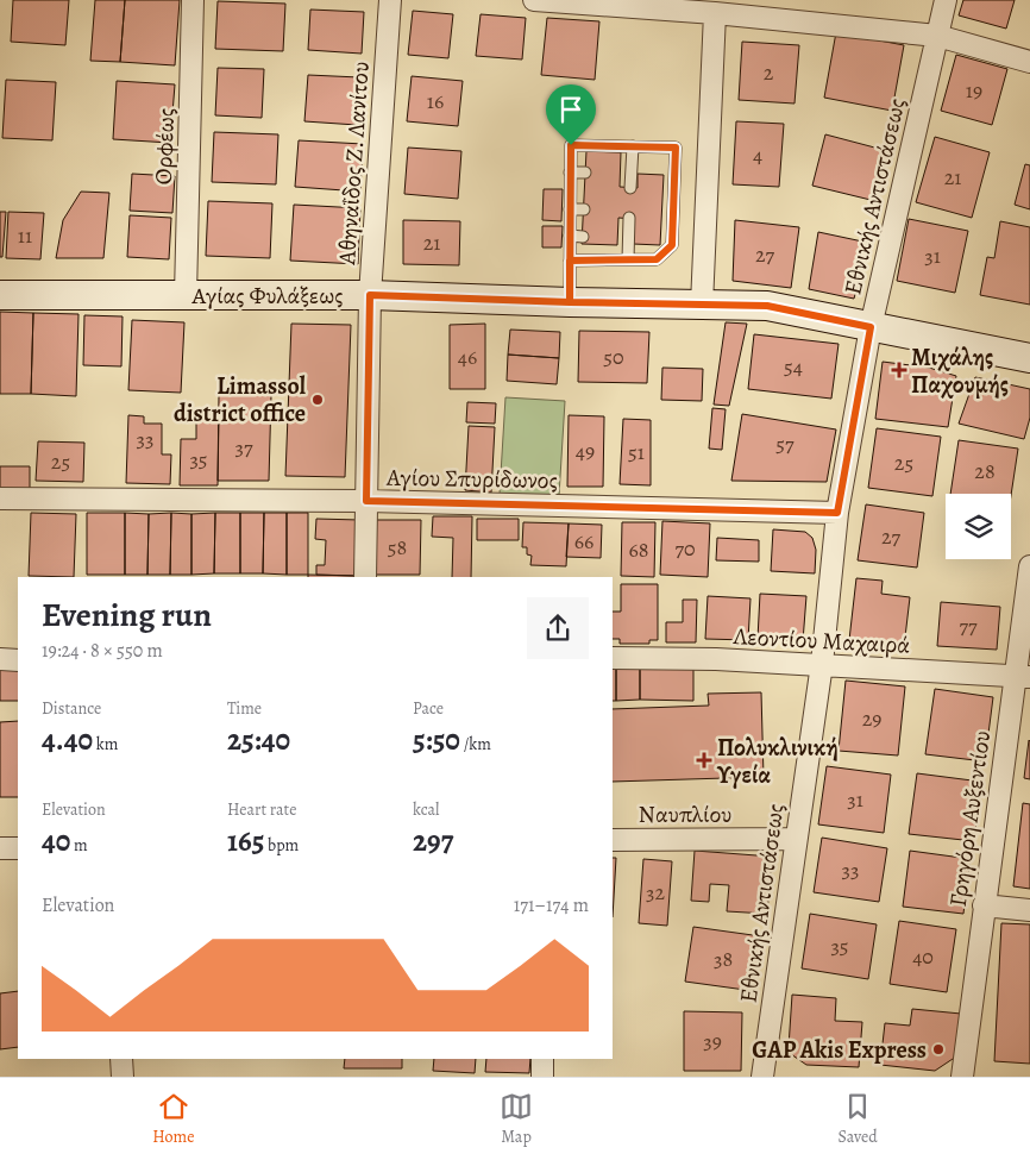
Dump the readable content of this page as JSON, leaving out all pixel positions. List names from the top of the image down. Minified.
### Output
{"streets":{"main road":["Αγίας Φυλάξεως"],"street":["Ορφέως","Αθηναΐδος Ζ. Λανίτου","Εθνικής Αντιστάσεως","Αγίου Σπυρίδωνος","Λεοντίου Μαχαιρά","Ναυπλίου","Γρηγόρη Αυξεντίου"]},"crossings":[["Ορφέως","Αγίας Φυλάξεως"],["Αθηναΐδος Ζ. Λανίτου","Αγίας Φυλάξεως"],["Αθηναΐδος Ζ. Λανίτου","Αγίου Σπυρίδωνος"],["Εθνικής Αντιστάσεως","Αγίας Φυλάξεως"],["Εθνικής Αντιστάσεως","Αγίου Σπυρίδωνος"],["Εθνικής Αντιστάσεως","Λεοντίου Μαχαιρά"],["Εθνικής Αντιστάσεως","Ναυπλίου"],["Λεοντίου Μαχαιρά","Γρηγόρη Αυξεντίου"]],"places":{"health":["Μιχάλης Παχουμής","Πολυκλινική Υγεία"],"other":["Limassol district office","GAP Akis Express"]},"house_numbers":["2","19","16","4","21","11","21","27","31","46","50","54","33","57","37","49","51","35","25","25","28","27","66","58","70","68","77","29","31","33","32","35","40","38","39"],"page":{"heading":["Evening run","19:24 · 8 × 550 m"],"stats":[["Distance","4.40 km"],["Time","25:40"],["Pace","5:50 /km"],["Elevation","40 m"],["Heart rate","165 bpm"],["kcal","297"]],"chart":["Elevation","171–174 m"],"tabs":["Home","Map","Saved"]}}
